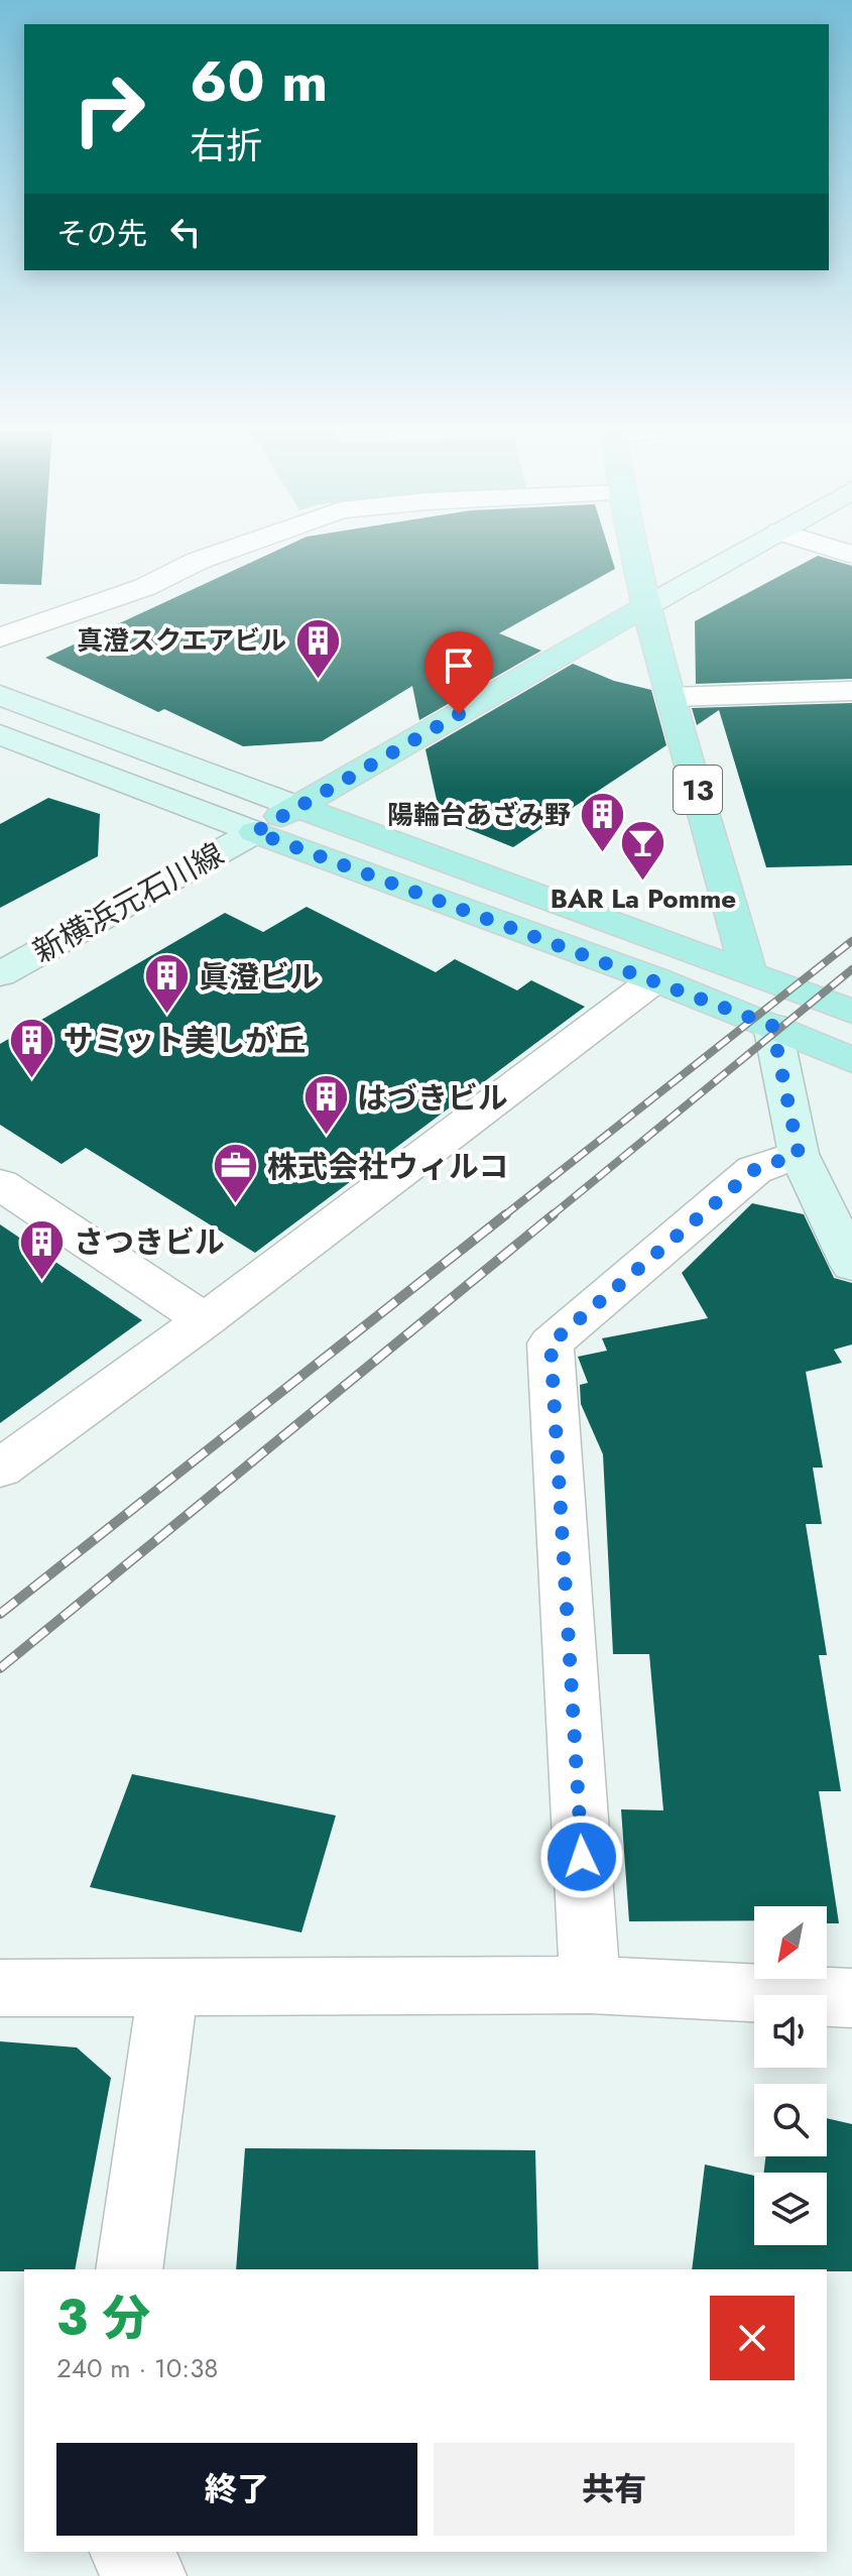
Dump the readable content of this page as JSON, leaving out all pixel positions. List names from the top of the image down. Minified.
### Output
{"streets":{"main road":["13"],"street":["新横浜元石川線"]},"places":{"building":["真澄スクエアビル","陽輪台あざみ野","眞澄ビル","サミット美しが丘","はづきビル","さつきビル"],"bar":["BAR La Pomme"],"office":["株式会社ウィルコ"]},"north":"bottom left","page":{"turn":["60 m","右折"],"then":"その先","heading":["3 分","240 m · 10:38"],"buttons":["終了","共有"]}}
